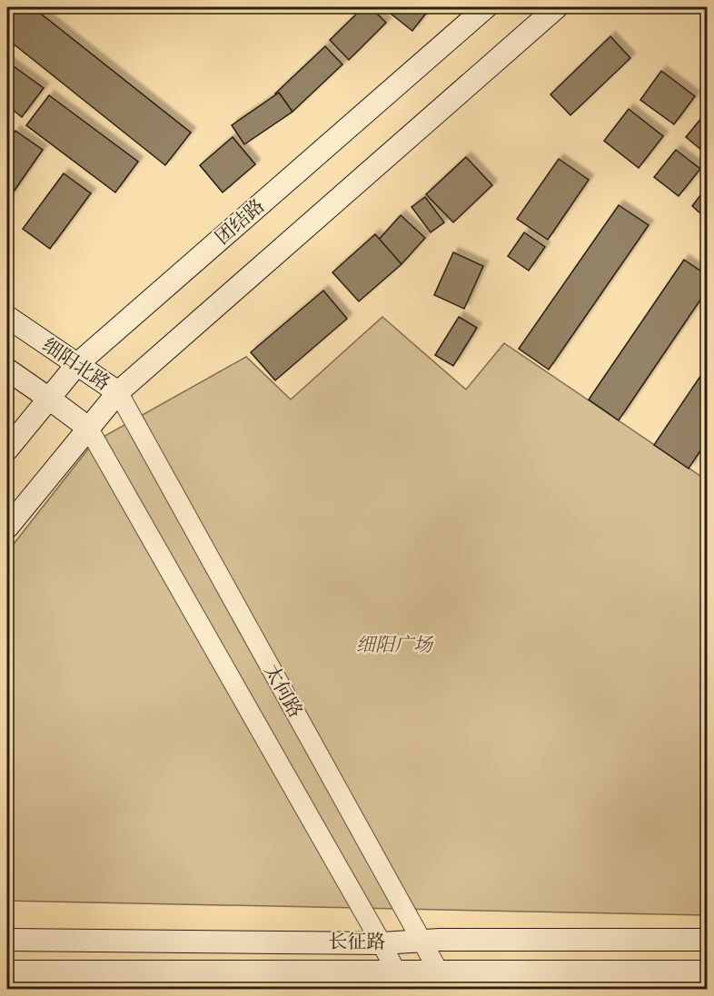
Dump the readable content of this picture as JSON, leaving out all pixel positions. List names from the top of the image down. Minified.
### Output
{"streets":{"main road":["团结路","细阳北路","长征路"],"street":["太何路"]},"crossings":[["团结路","细阳北路"],["细阳北路","太何路"],["太何路","长征路"]],"parks":["细阳广场"]}
